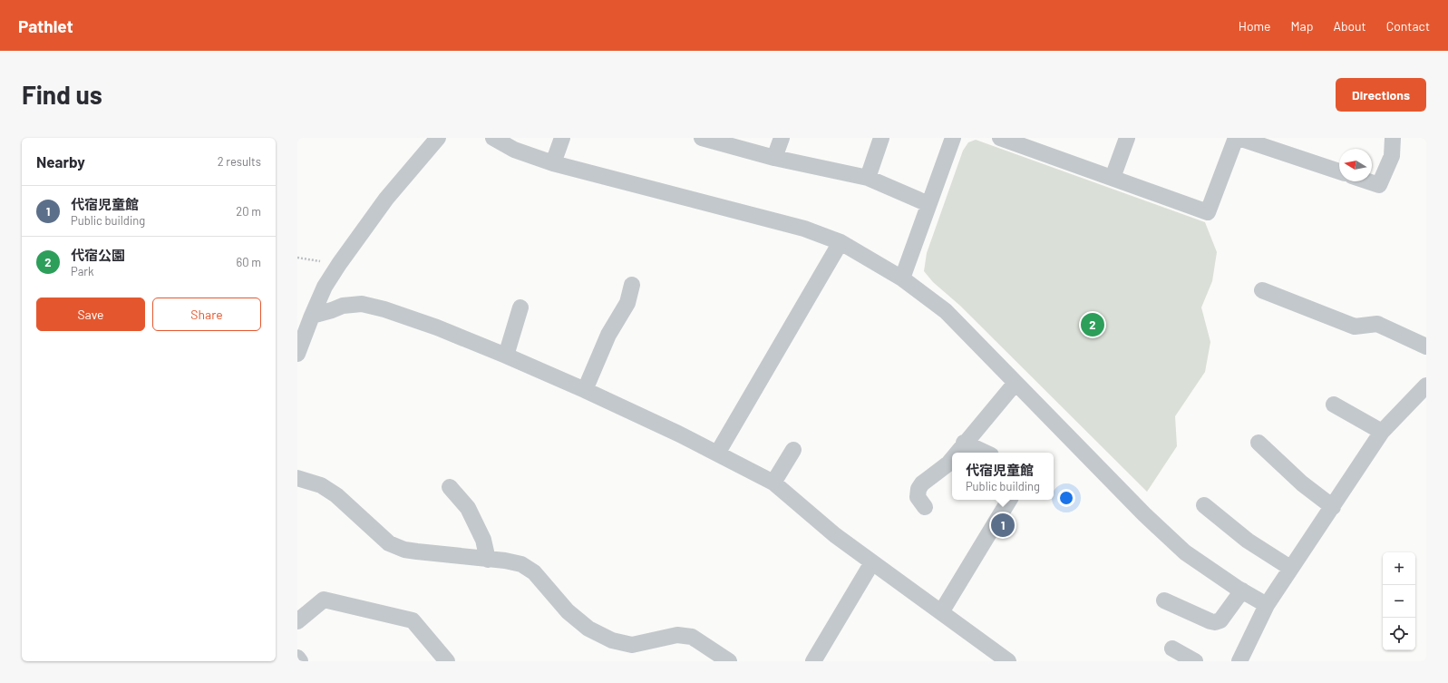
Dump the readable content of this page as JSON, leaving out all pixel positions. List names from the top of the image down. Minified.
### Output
{"north":"left","page":{"header":"Pathlet","nav":["Home","Map","About","Contact"],"buttons":["Directions",["Save","Share"]],"title":"Find us","heading":["Nearby","2 results"],"list":[{"mark":"1","name":"代宿児童館","note":"Public building","value":"20 m"},{"mark":"2","name":"代宿公園","note":"Park","value":"60 m"}],"pins":["2","1"],"popup":["代宿児童館","Public building"],"map_buttons":["+","−"]}}
